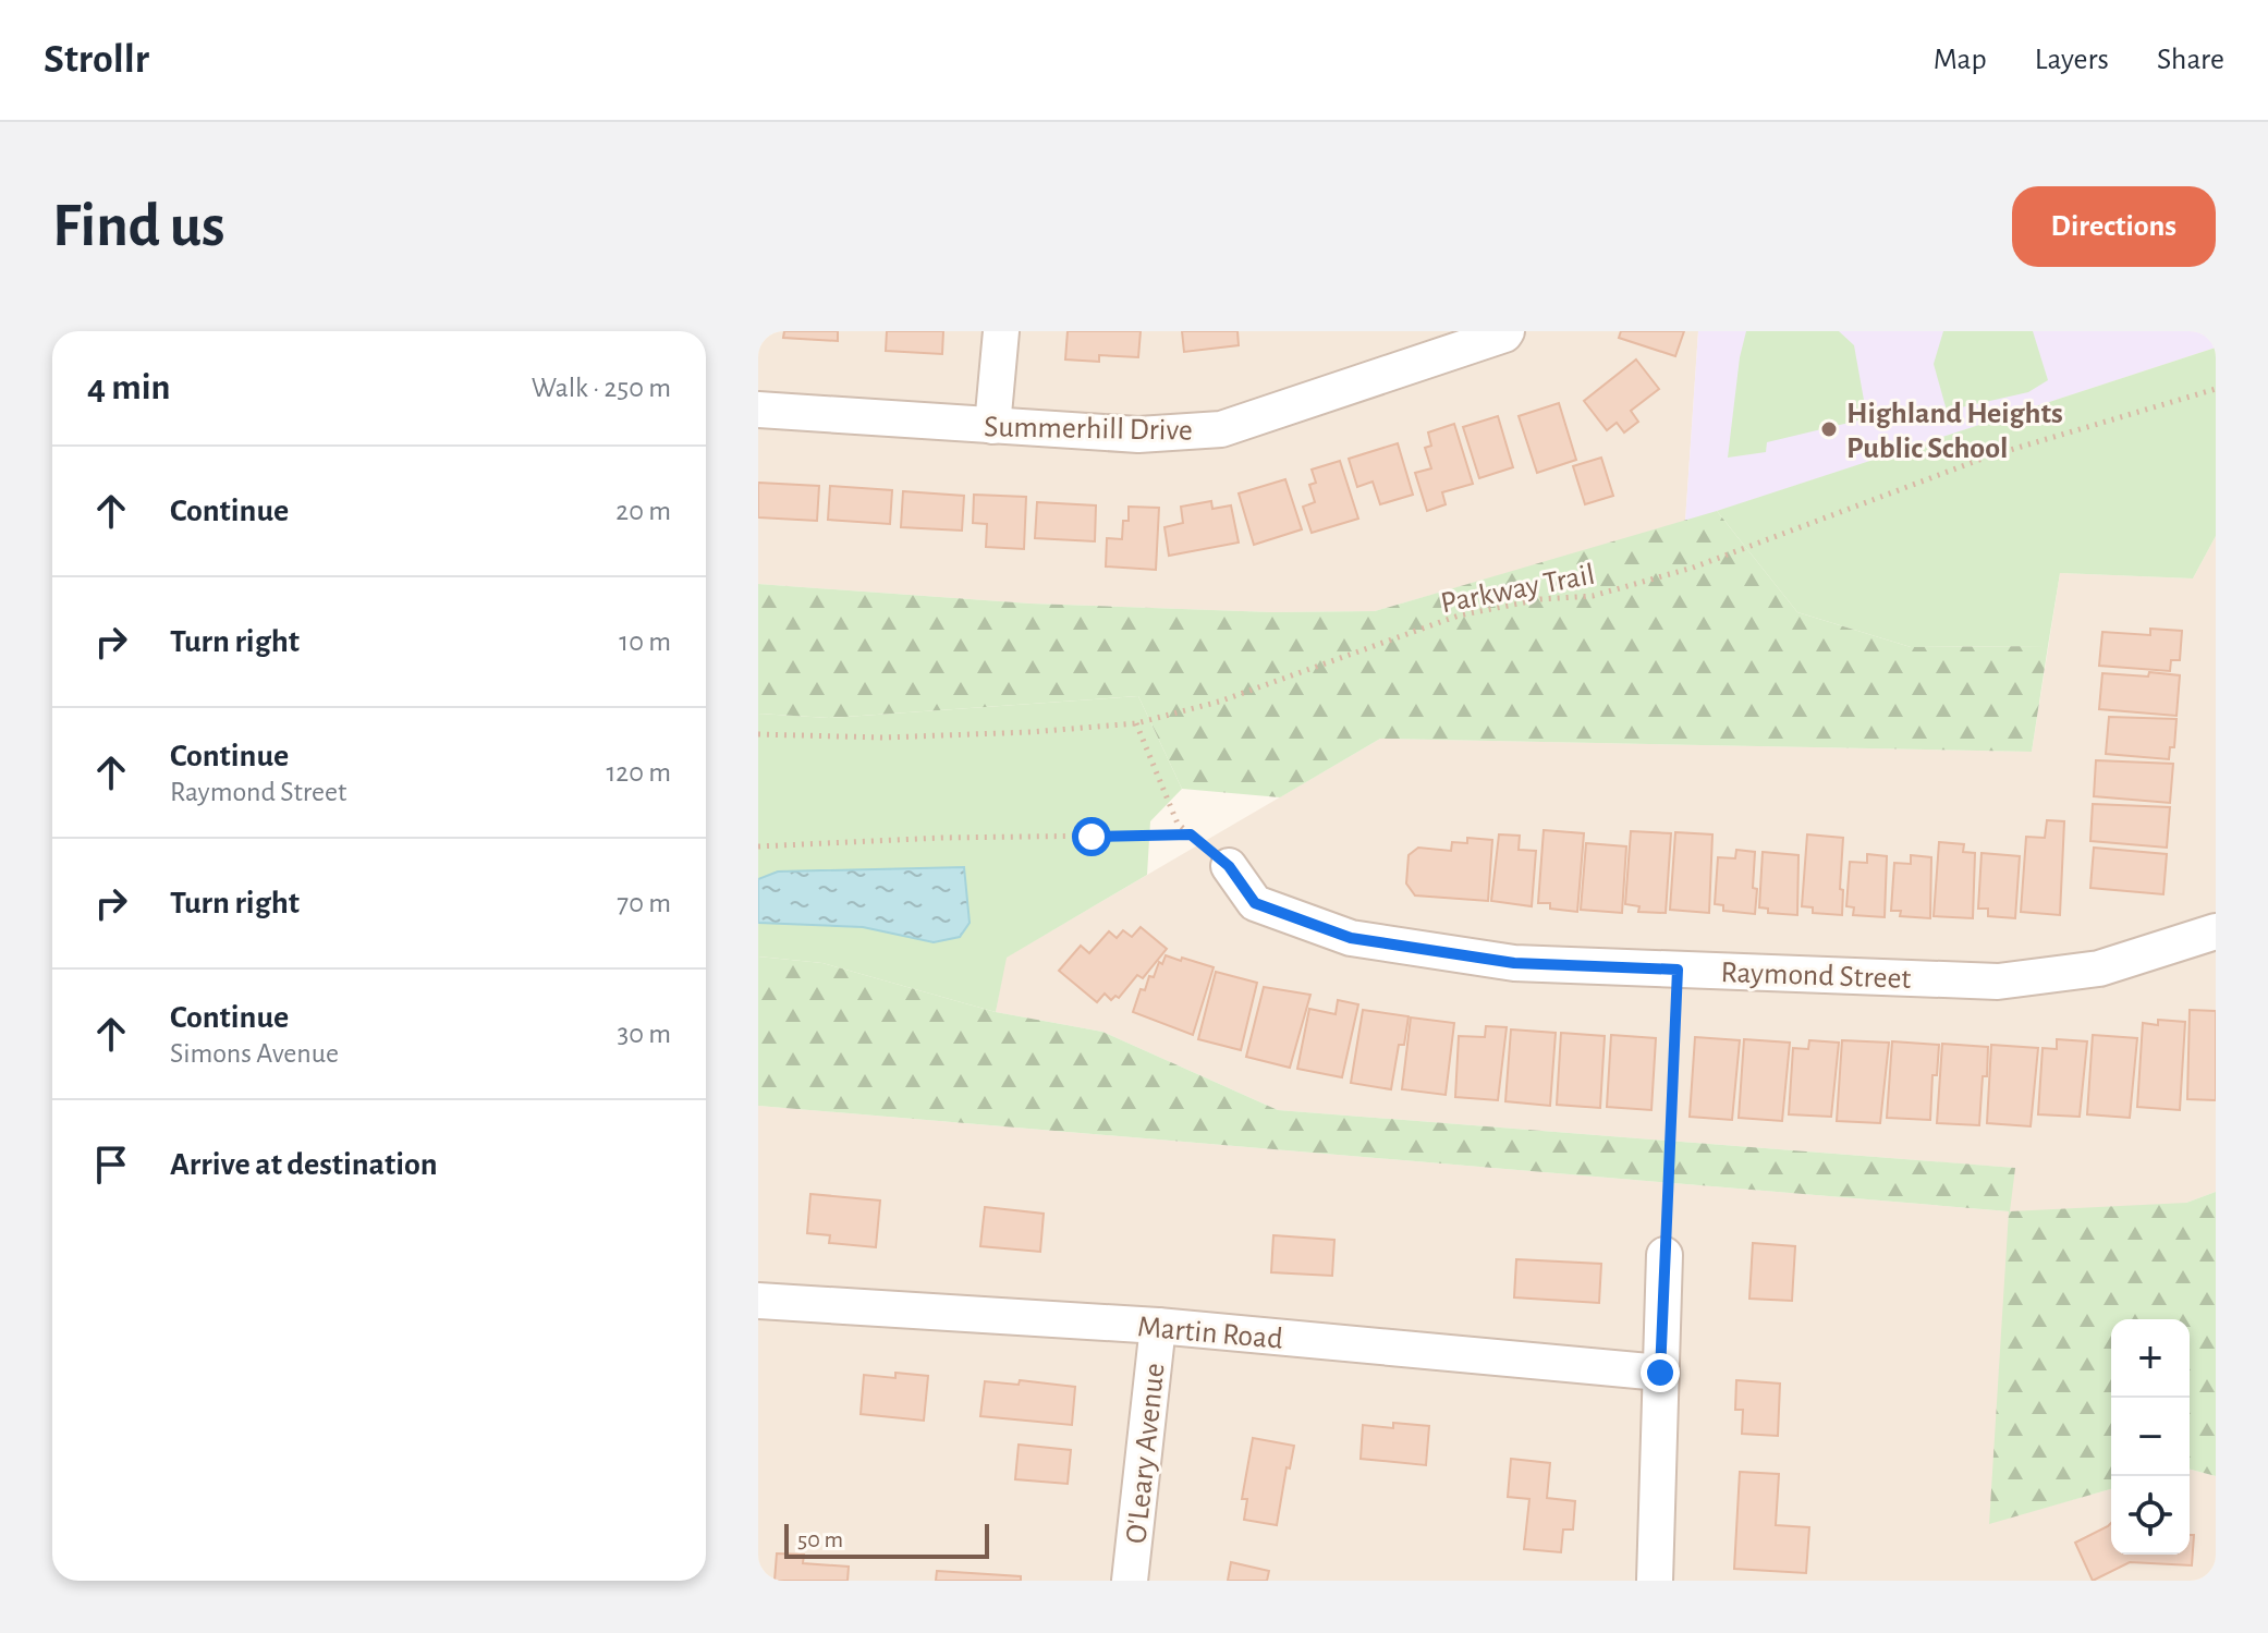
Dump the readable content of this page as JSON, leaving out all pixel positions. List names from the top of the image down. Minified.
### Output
{"streets":{"street":["Summerhill Drive","Raymond Street","Martin Road","O'Leary Avenue"],"path":["Parkway Trail"]},"crossings":[["Martin Road","O'Leary Avenue"]],"places":["Highland Heights Public School"],"scale_bar":"50 m","page":{"header":"Strollr","nav":["Map","Layers","Share"],"buttons":"Directions","title":"Find us","heading":["4 min","Walk · 250 m"],"list":[["Continue","20 m"],["Turn right","10 m"],["Continue","Raymond Street","120 m"],["Turn right","70 m"],["Continue","Simons Avenue","30 m"],"Arrive at destination"],"map_buttons":["+","−"],"scale":"50 m"}}
